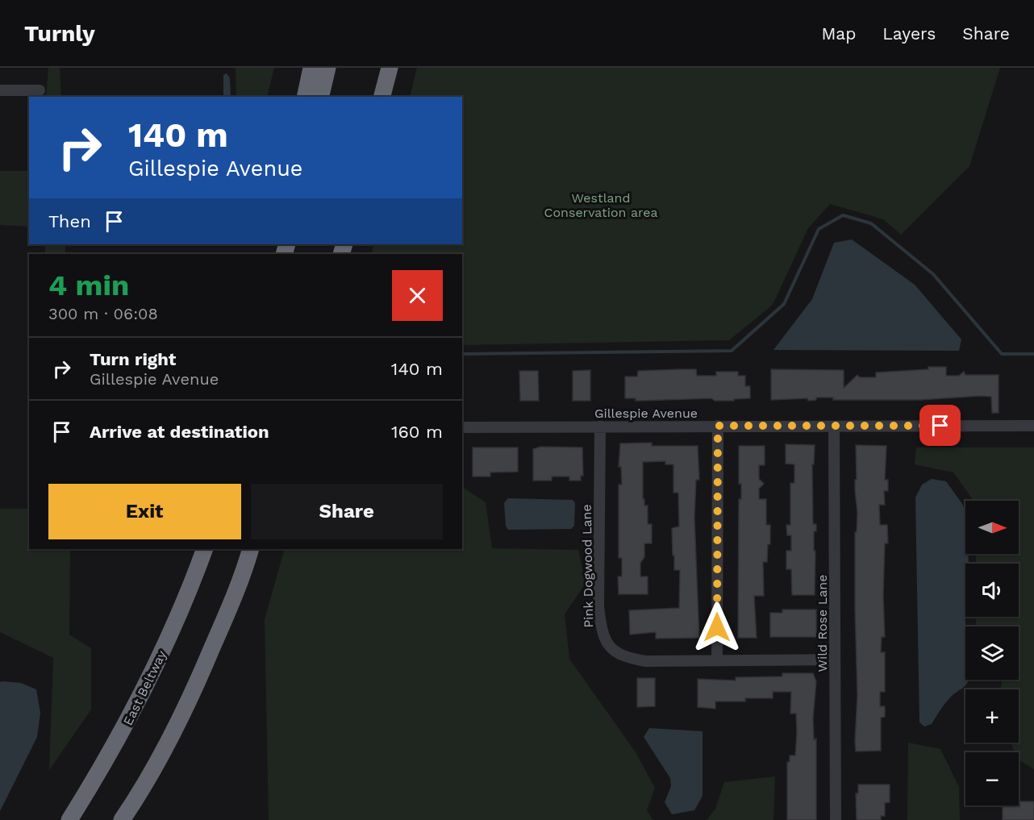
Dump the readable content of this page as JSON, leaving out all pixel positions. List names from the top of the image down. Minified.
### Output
{"streets":{"highway":["East Beltway"],"street":["Gillespie Avenue","Pink Dogwood Lane","Wild Rose Lane"]},"crossings":[["Gillespie Avenue","Pink Dogwood Lane"],["Gillespie Avenue","Wild Rose Lane"],["Pink Dogwood Lane","Wild Rose Lane"]],"parks":["Westland Conservation area"],"north":"right","page":{"header":"Turnly","nav":["Map","Layers","Share"],"turn":["140 m","Gillespie Avenue"],"then":"Then","heading":["4 min","300 m · 06:08"],"list":[{"name":"Turn right","note":"Gillespie Avenue","value":"140 m"},{"name":"Arrive at destination","value":"160 m"}],"buttons":["Exit","Share"],"map_buttons":["+","−"]}}
